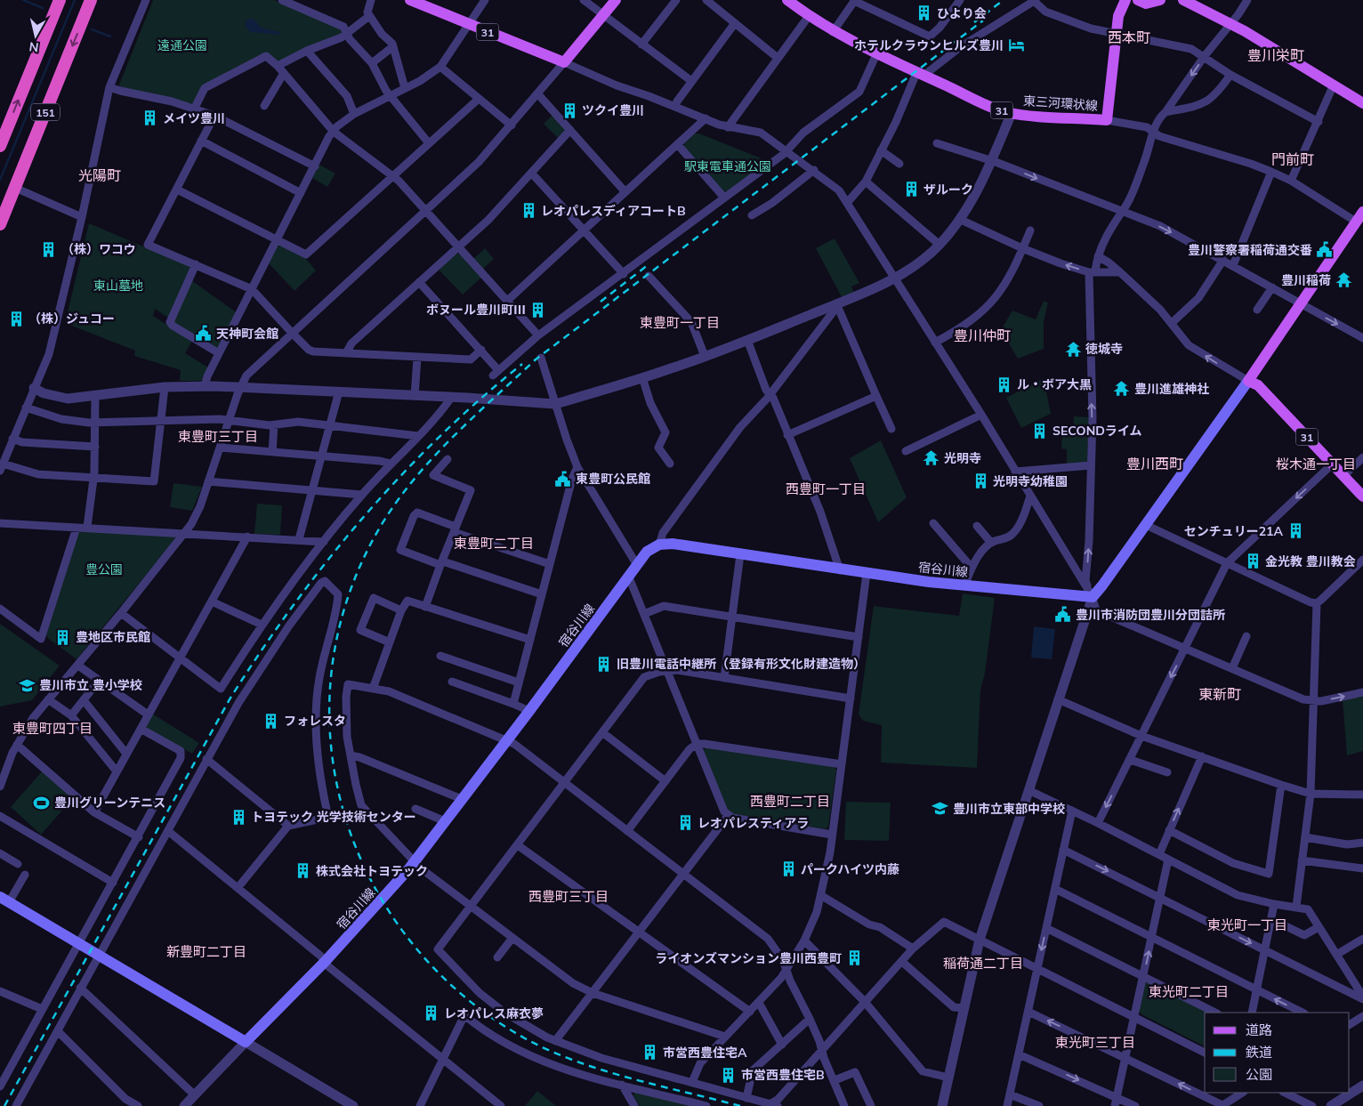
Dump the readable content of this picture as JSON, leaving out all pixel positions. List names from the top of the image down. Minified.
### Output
{"streets":{"highway":["151"],"main road":["31","東三河環状線","宿谷川線"]},"districts":["西本町","豊川栄町","門前町","光陽町","東豊町一丁目","豊川仲町","東豊町三丁目","豊川西町","桜木通一丁目","西豊町一丁目","東豊町二丁目","東新町","東豊町四丁目","西豊町二丁目","西豊町三丁目","東光町一丁目","新豊町二丁目","稲荷通二丁目","東光町二丁目","東光町三丁目"],"parks":["遠通公園","駅東電車通公園","東山墓地","豊公園"],"places":{"building":["ひより会","ツクイ豊川","メイツ豊川","ザルーク","レオパレスディアコートB","（株）ワコウ","ボヌール豊川町Ⅲ","（株）ジュコー","ル・ボア大黒","SECONDライム","光明寺幼稚園","センチュリー21A","金光教 豊川教会","豊地区市民館","旧豊川電話中継所（登録有形文化財建造物）","フォレスタ","トヨテック 光学技術センター","レオパレスティアラ","パークハイツ内藤","株式会社トヨテック","ライオンズマンション豊川西豊町","レオパレス麻衣夢","市営西豊住宅A","市営西豊住宅B"],"hotel":["ホテルクラウンヒルズ豊川"],"public building":["豊川警察署稲荷通交番","天神町会館","東豊町公民館","豊川市消防団豊川分団詰所"],"temple":["豊川稲荷","徳城寺","豊川進雄神社","光明寺"],"school or university":["豊川市立 豊小学校","豊川市立東部中学校"],"sports":["豊川グリーンテニス"]},"legend":["道路","鉄道","公園"],"north":"bottom"}
